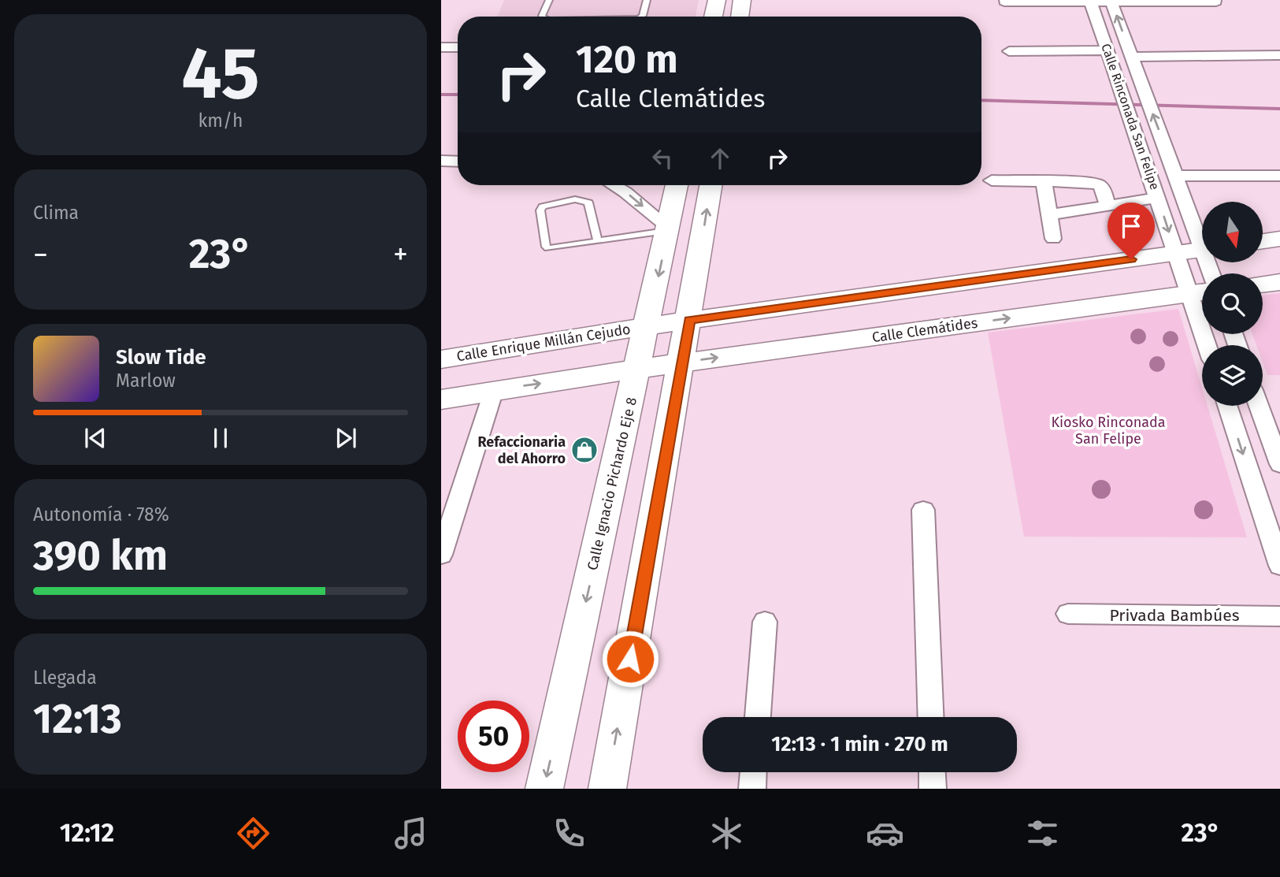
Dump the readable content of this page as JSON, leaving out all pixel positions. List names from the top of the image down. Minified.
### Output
{"streets":{"main road":["Calle Clemátides","Calle Enrique Millán Cejudo","Calle Ignacio Pichardo Eje 8"],"street":["Calle Rinconada San Felipe","Privada Bambúes"]},"crossings":[["Calle Rinconada San Felipe","Calle Clemátides"],["Calle Clemátides","Calle Ignacio Pichardo Eje 8"],["Calle Enrique Millán Cejudo","Calle Ignacio Pichardo Eje 8"]],"parks":["Kiosko Rinconada San Felipe"],"places":{"shop":["Refaccionaria del Ahorro"]},"north":"bottom","page":{"tile":[["45","km/h"],"Clima",["Autonomía · 78%","390 km"],["Llegada","12:13"]],"turn":["120 m","Calle Clemátides"],"heat":["−","23°","+"],"song":["Slow Tide","Marlow"],"limit":"50","trip":"12:13 · 1 min · 270 m","tabs":["12:12","23°"]}}
